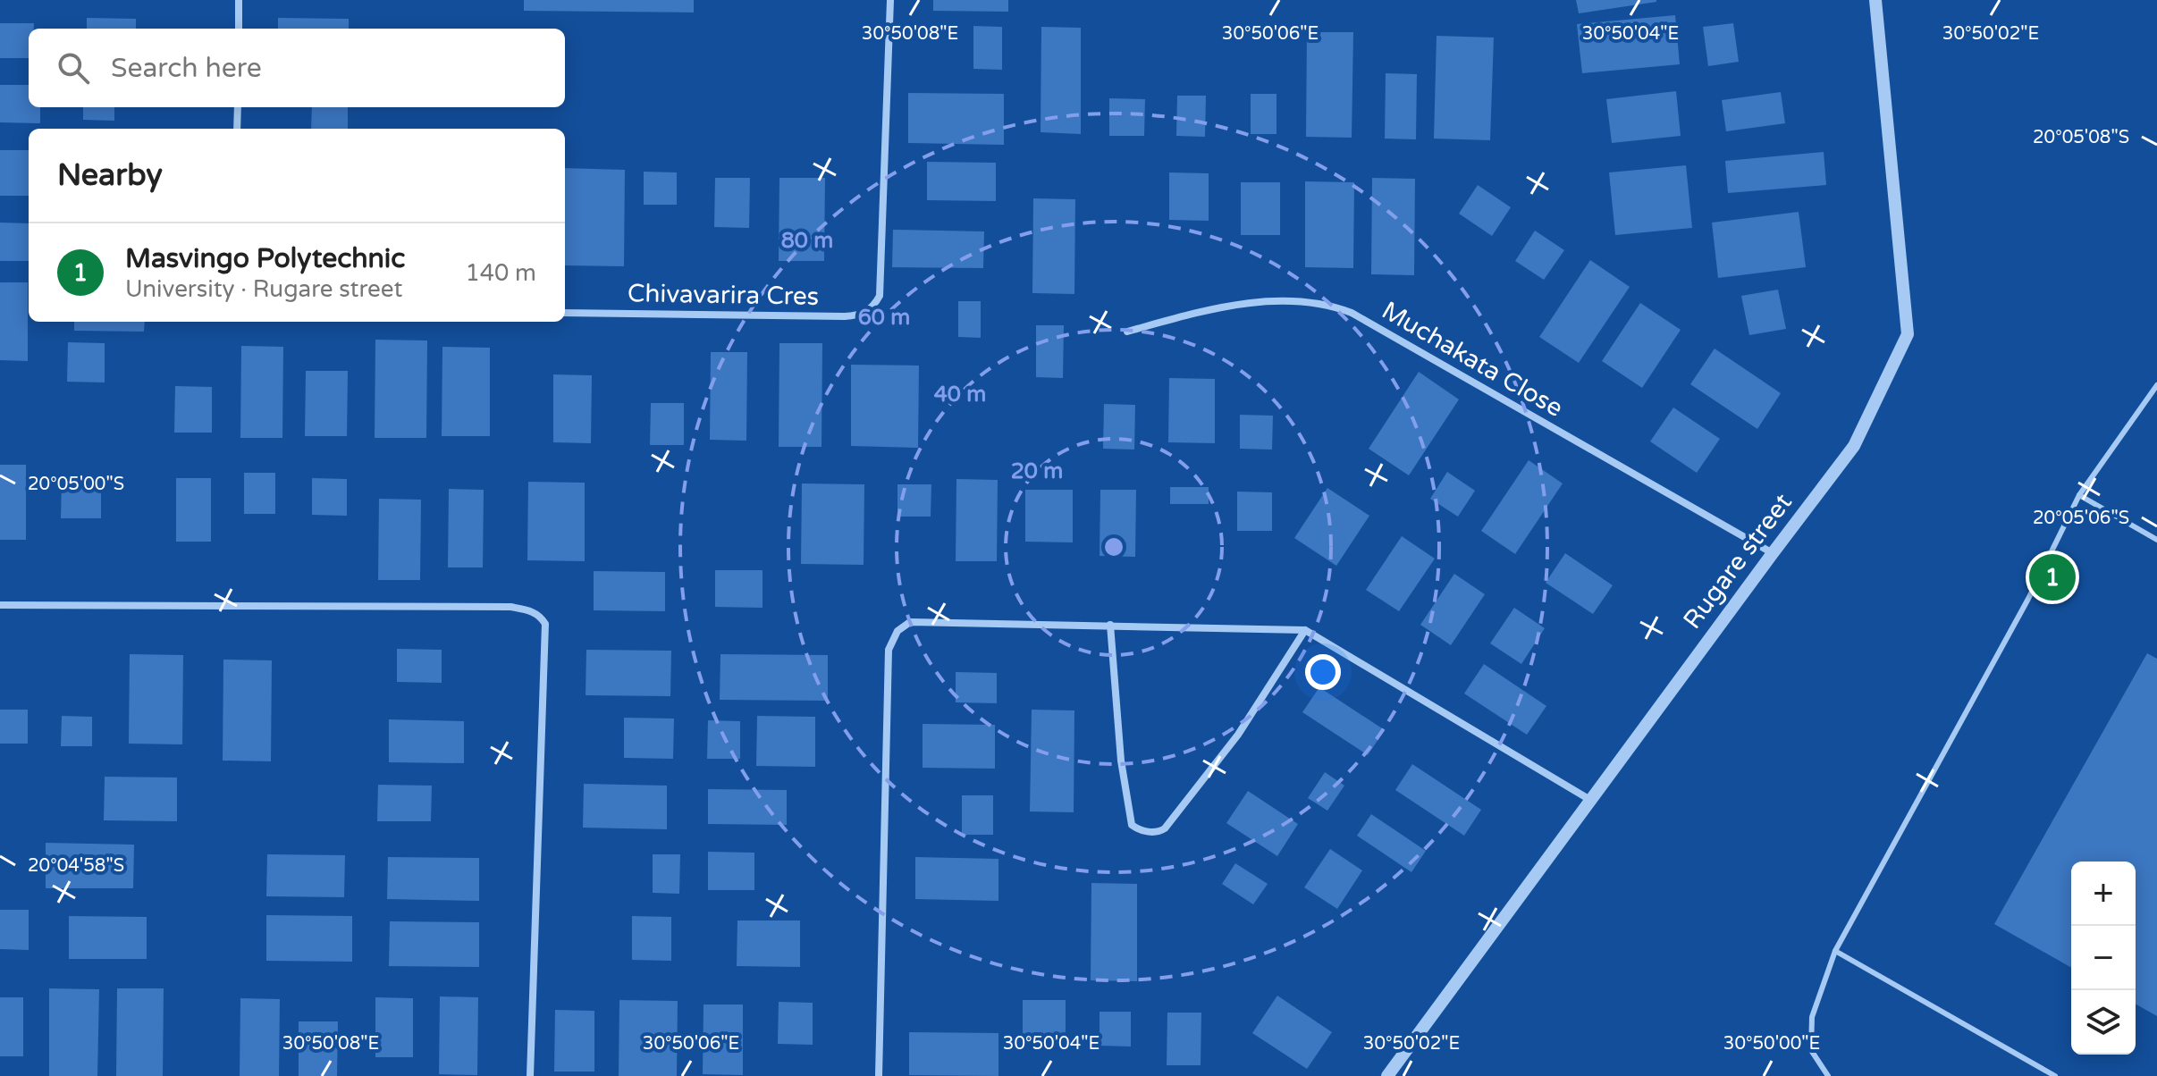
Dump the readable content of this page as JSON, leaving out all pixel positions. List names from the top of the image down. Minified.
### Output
{"streets":{"street":["Chivavarira Cres","Muchakata Close","Rugare street"]},"crossings":[["Muchakata Close","Rugare street"]],"page":{"search":"Search here","heading":"Nearby","list":[{"mark":"1","name":"Masvingo Polytechnic","note":"University · Rugare street","value":"140 m"}],"pins":"1","map_buttons":["+","−"]},"coordinates":["30°50'08\"E","30°50'06\"E","30°50'04\"E","30°50'02\"E","20°05'08\"S","20°05'00\"S","20°05'06\"S","20°04'58\"S","30°50'00\"E"],"rings":["80 m","60 m","40 m","20 m"]}
